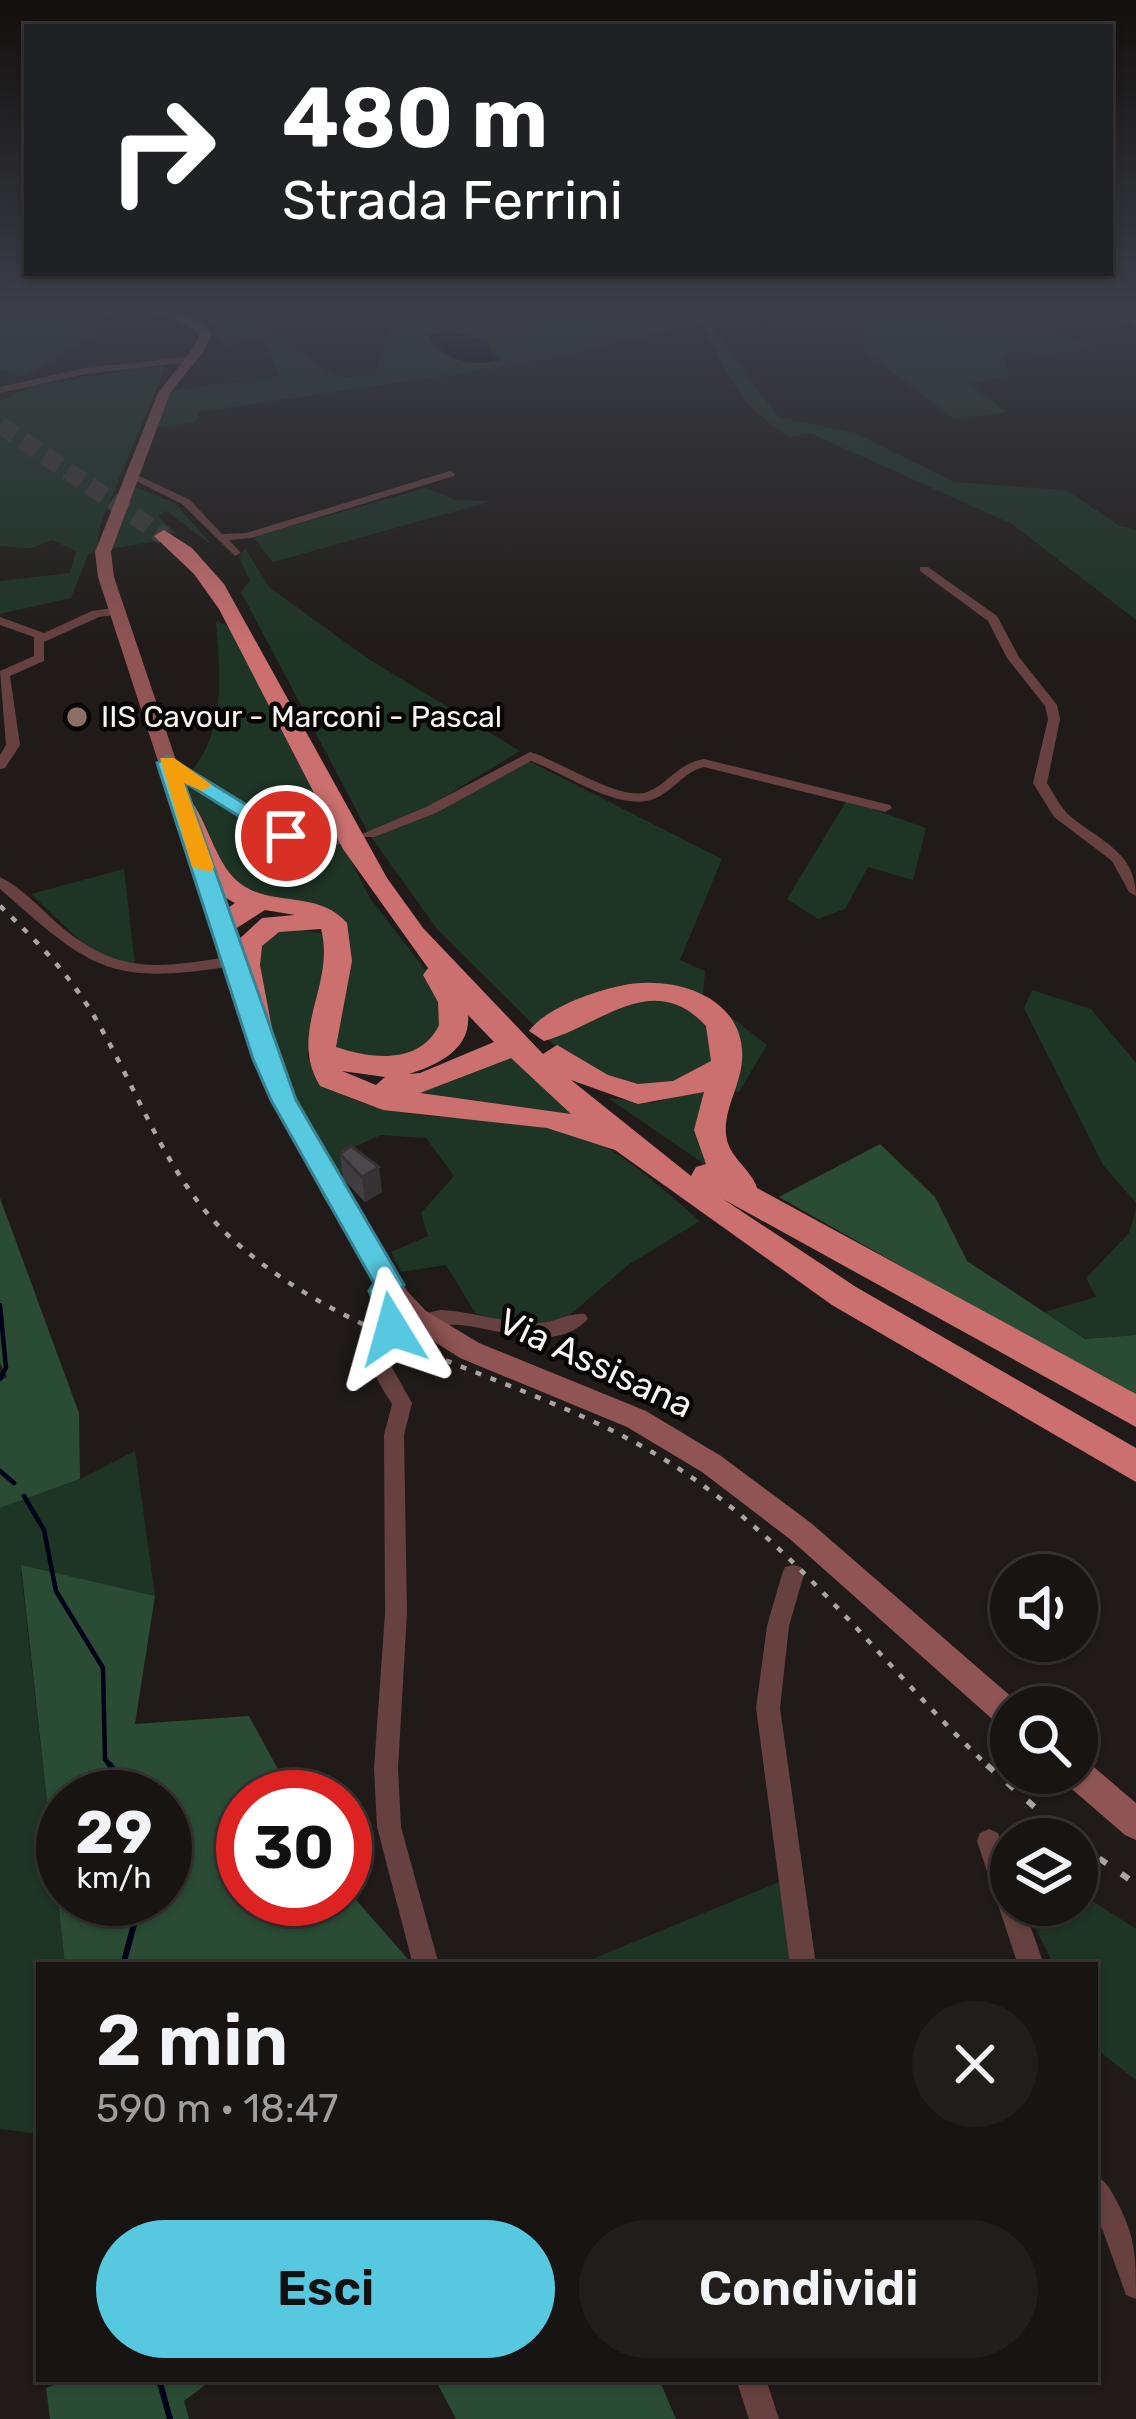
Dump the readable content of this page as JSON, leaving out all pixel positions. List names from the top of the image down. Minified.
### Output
{"streets":{"main road":["Via Assisana"]},"places":["IIS Cavour - Marconi - Pascal"],"page":{"turn":["480 m","Strada Ferrini"],"speed":"29 km/h","limit":"30","heading":["2 min","590 m · 18:47"],"buttons":["Esci","Condividi"]}}
